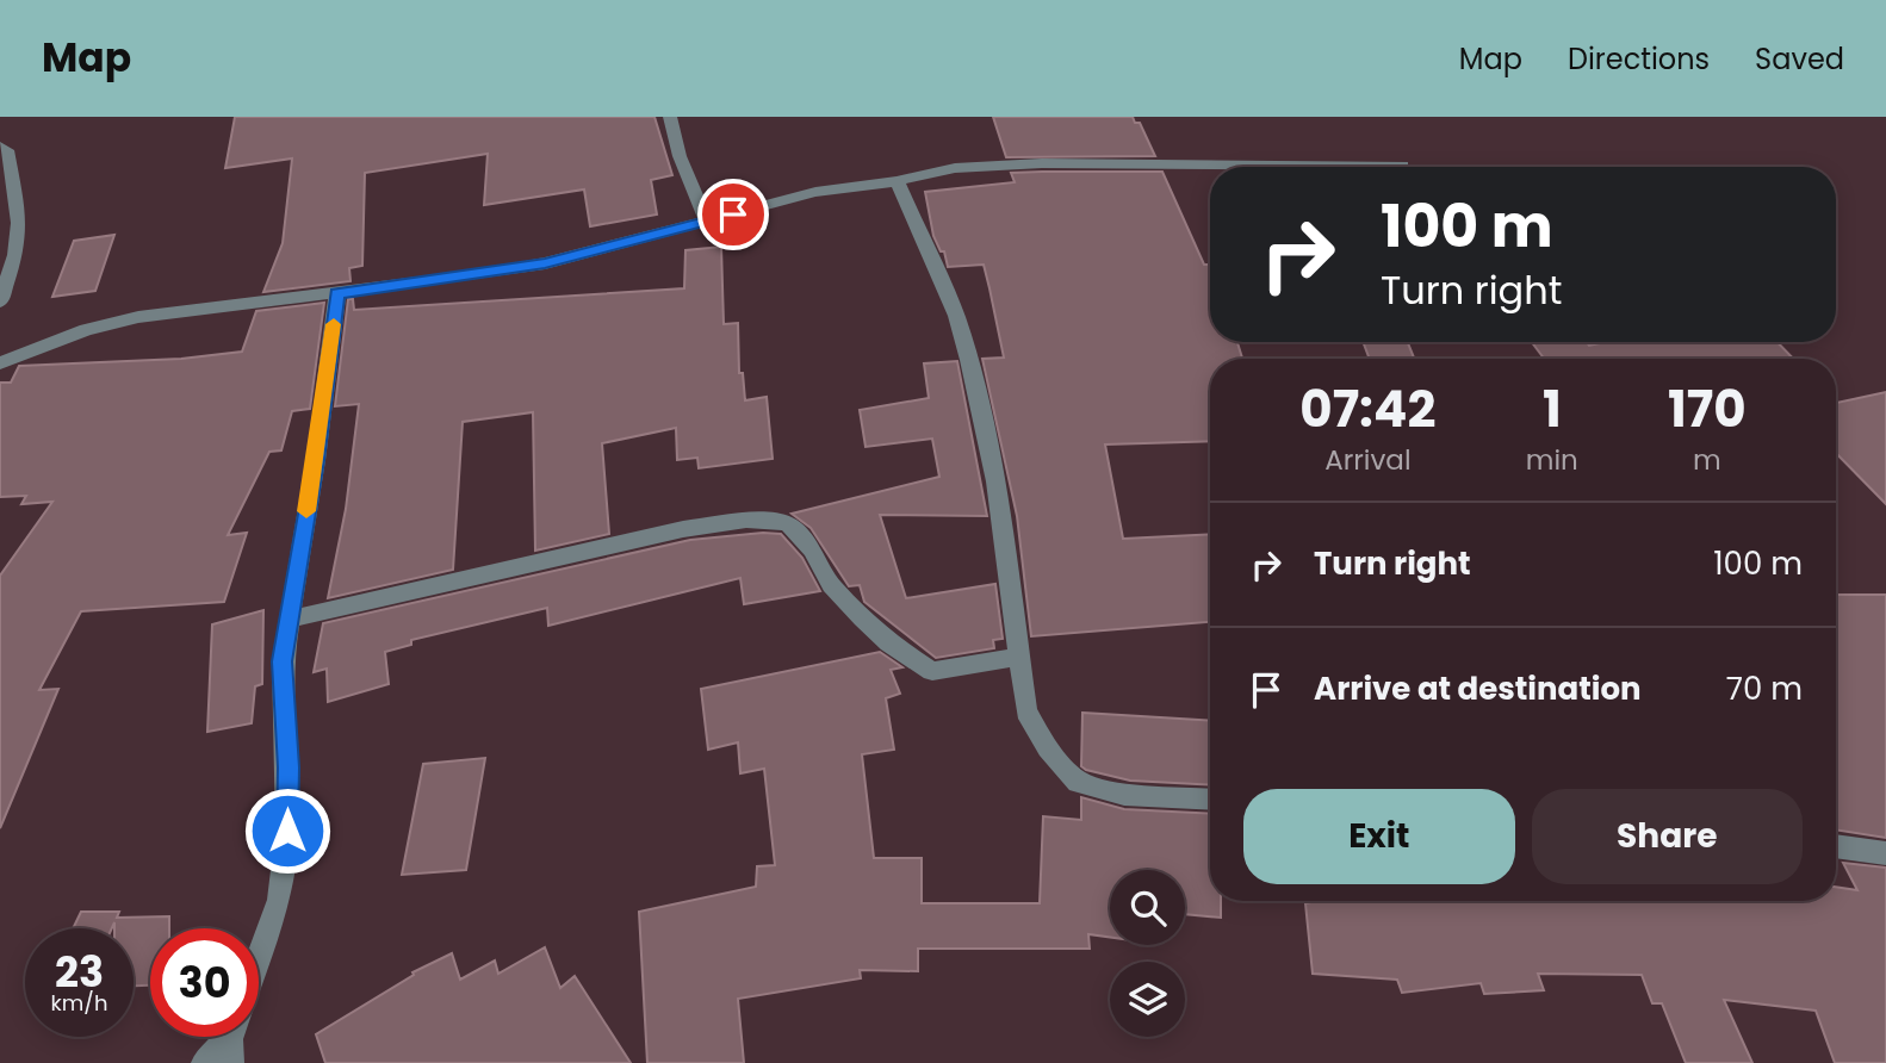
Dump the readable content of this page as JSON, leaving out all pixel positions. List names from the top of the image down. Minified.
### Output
{"page":{"header":"Map","nav":["Map","Directions","Saved"],"turn":["100 m","Turn right"],"eta":["07:42","Arrival","1","min","170","m"],"list":[{"name":"Turn right","value":"100 m"},{"name":"Arrive at destination","value":"70 m"}],"buttons":["Exit","Share"],"speed":"23 km/h","limit":"30"}}
